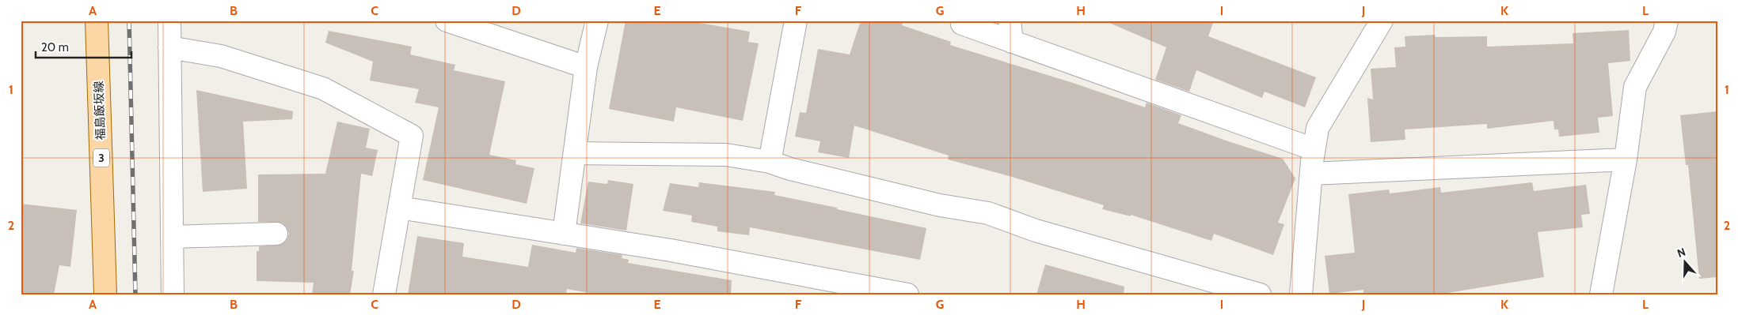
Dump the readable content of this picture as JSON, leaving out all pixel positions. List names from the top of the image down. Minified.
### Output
{"streets":{"main road":["福島飯坂線","3"]},"scale_bar":"20 m","north":"top","grid":{"columns":["A","B","C","D","E","F","G","H","I","J","K","L"],"rows":["1","2"]}}
